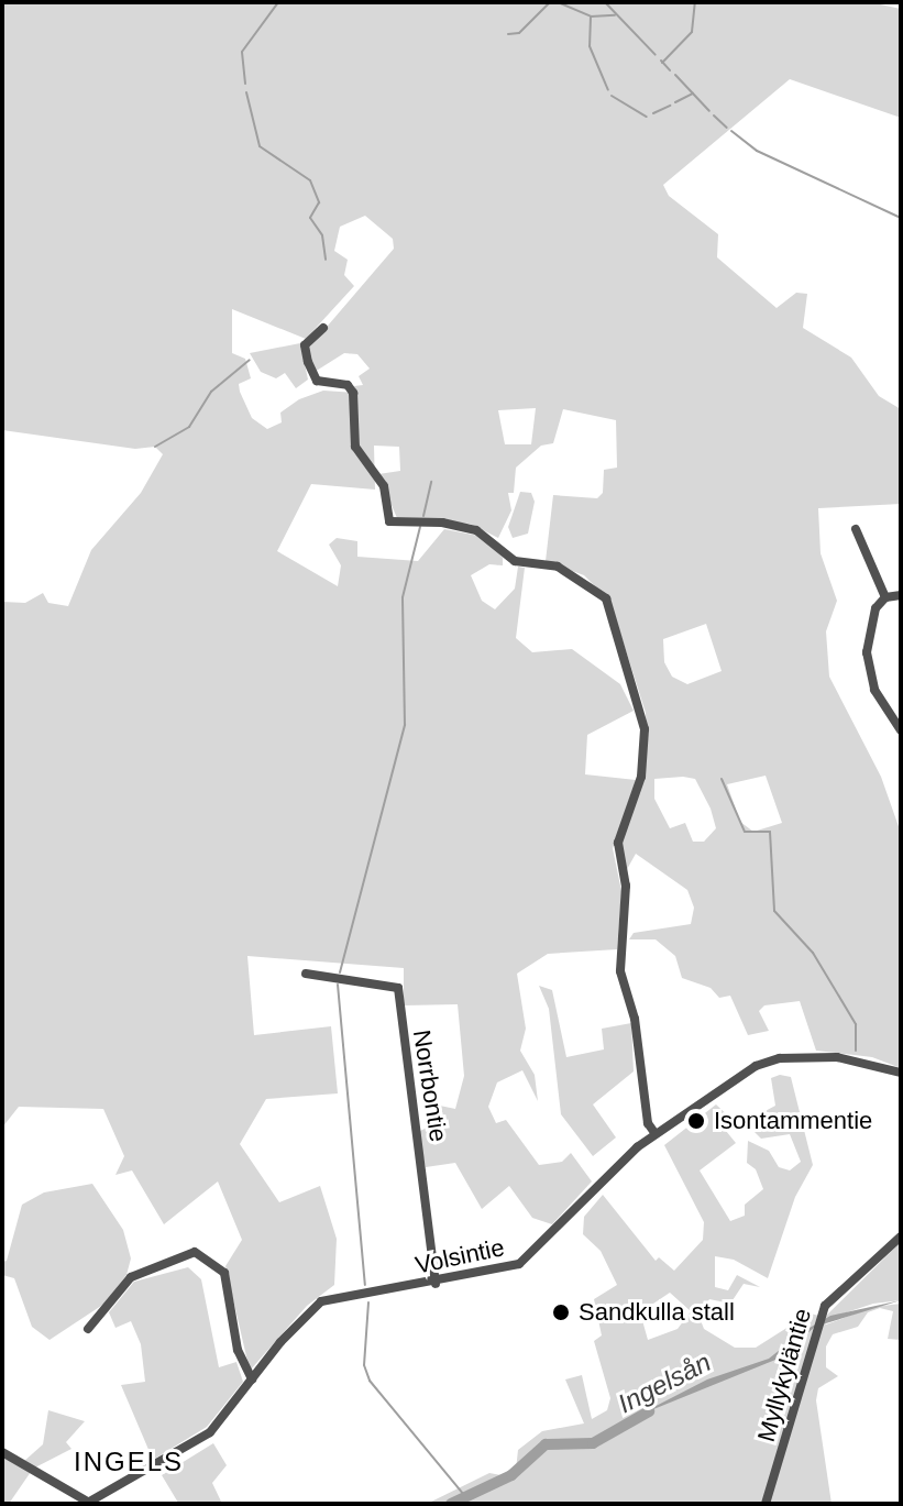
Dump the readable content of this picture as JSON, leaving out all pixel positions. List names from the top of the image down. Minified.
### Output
{"streets":{"street":["Norrbontie","Volsintie","Myllykyläntie"]},"crossings":[["Norrbontie","Volsintie"]],"districts":["INGELS"],"water":["Ingelsån"],"places":["Isontammentie","Sandkulla stall"]}
